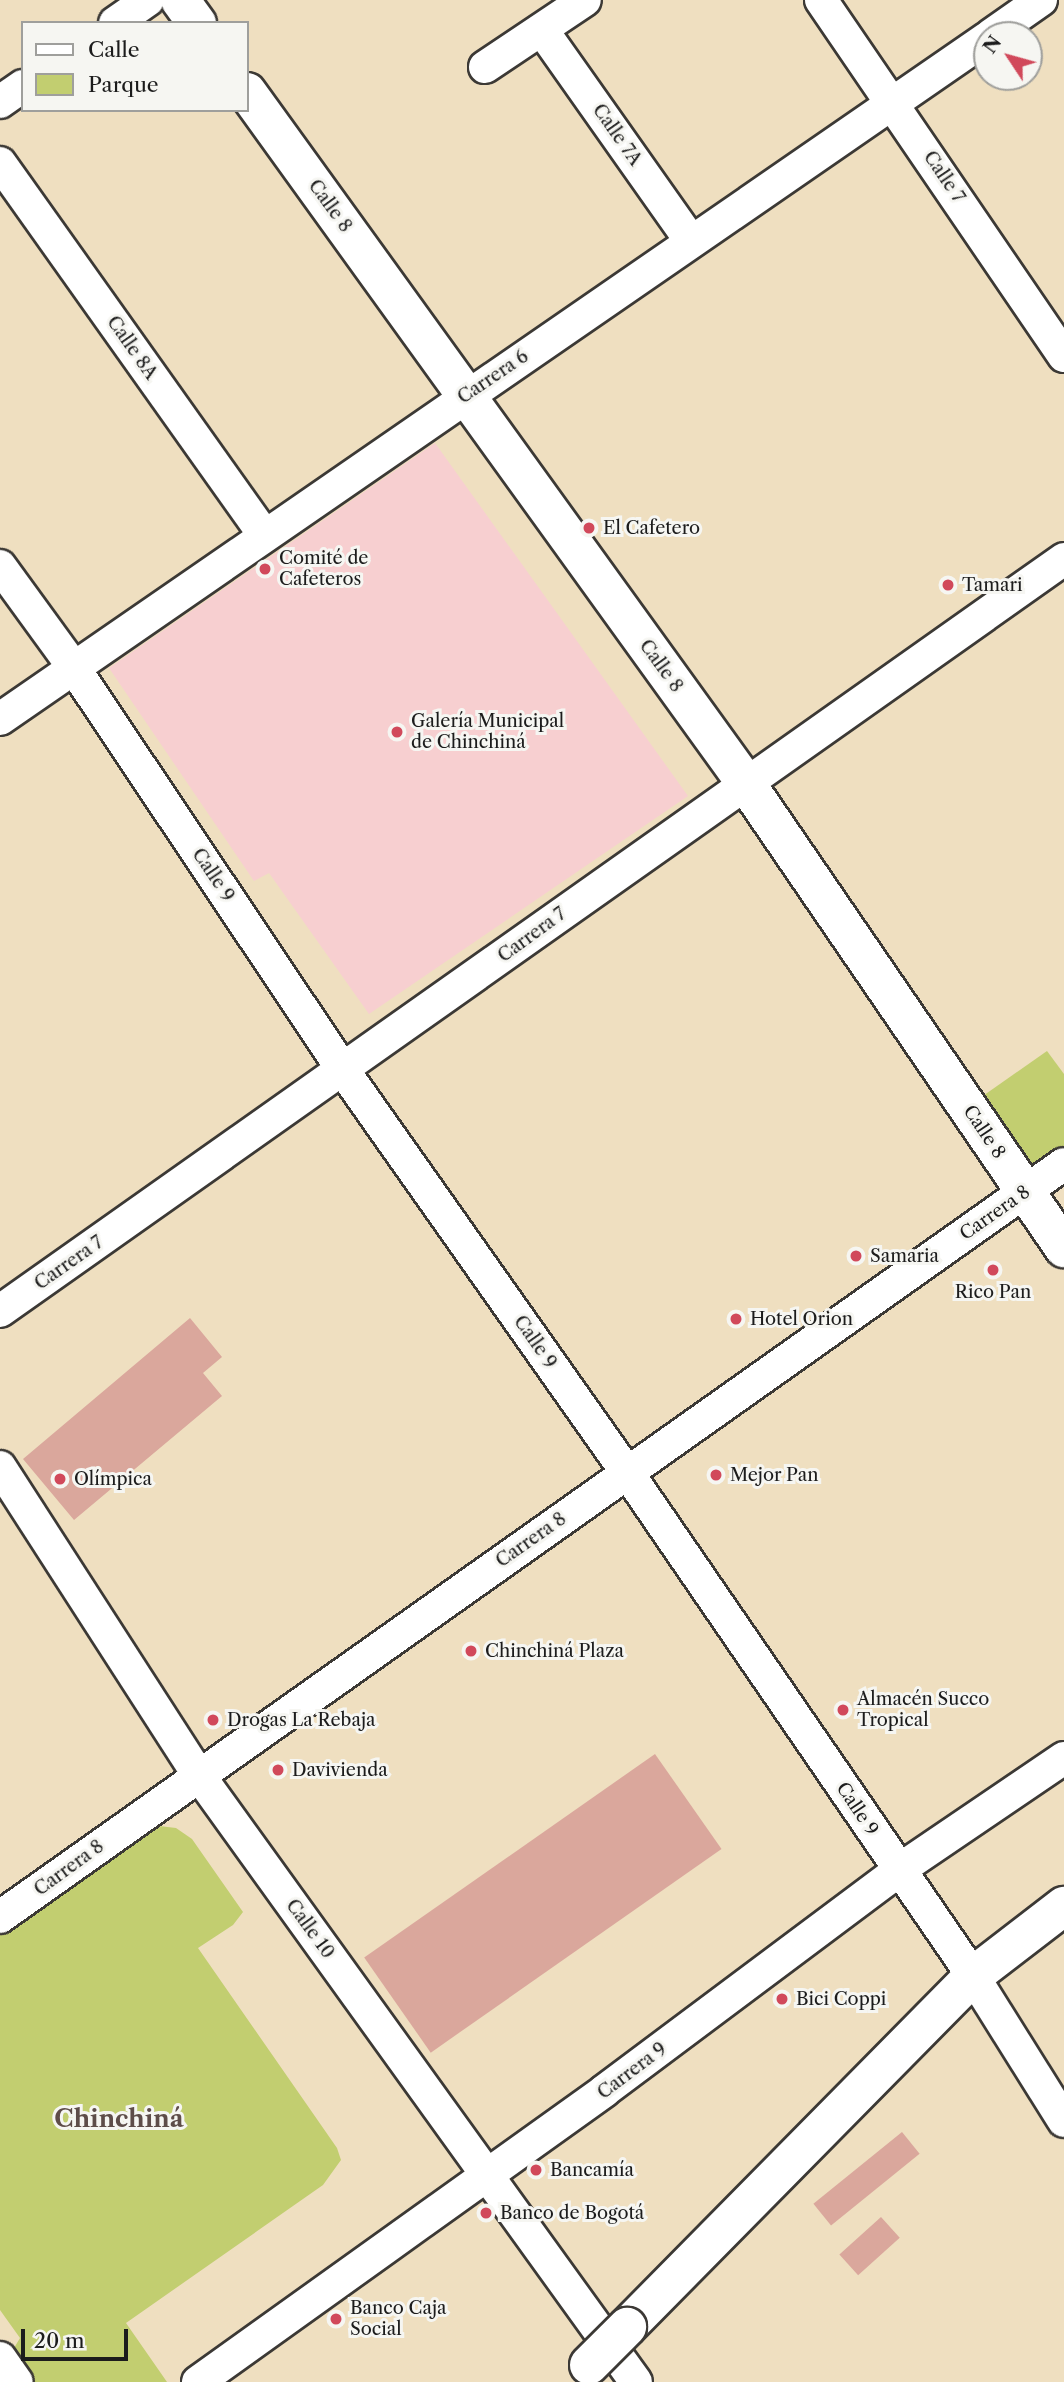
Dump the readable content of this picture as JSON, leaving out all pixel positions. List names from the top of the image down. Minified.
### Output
{"streets":{"main road":["Calle 8"],"street":["Calle 7A","Calle 7","Calle 8A","Carrera 6","Calle 9","Carrera 7","Carrera 8","Calle 10","Carrera 9"]},"crossings":[["Calle 7A","Carrera 6"],["Calle 7","Carrera 6"],["Calle 8","Carrera 6"],["Calle 8","Carrera 7"],["Calle 8","Carrera 8"],["Calle 8A","Carrera 6"],["Carrera 6","Calle 9"],["Calle 9","Carrera 7"],["Calle 9","Carrera 8"],["Calle 9","Carrera 9"],["Carrera 8","Calle 10"],["Calle 10","Carrera 9"]],"districts":["Chinchiná"],"places":["El Cafetero","Comité de Cafeteros","Tamari","Galería Municipal de Chinchiná","Samaria","Rico Pan","Hotel Orion","Mejor Pan","Olímpica","Chinchiná Plaza","Almacén Succo Tropical","Drogas La Rebaja","Davivienda","Bici Coppi","Bancamía","Banco de Bogotá","Banco Caja Social"],"legend":["Calle","Parque"],"scale_bar":"20 m","north":"top left"}
